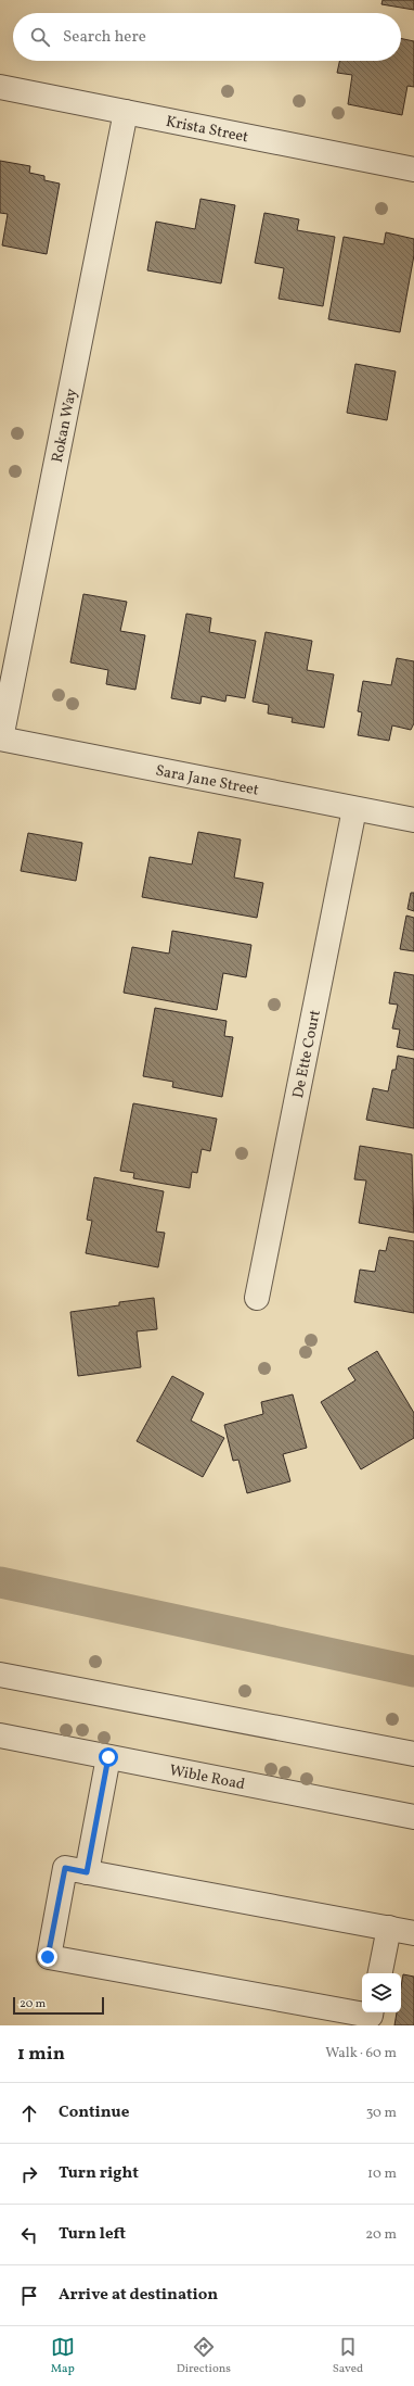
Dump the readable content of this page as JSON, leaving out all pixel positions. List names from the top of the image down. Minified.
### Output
{"streets":{"street":["Krista Street","Rokan Way","Sara Jane Street","De Ette Court","Wible Road"]},"crossings":[["Krista Street","Rokan Way"],["Rokan Way","Sara Jane Street"],["Sara Jane Street","De Ette Court"]],"scale_bar":"20 m","page":{"search":"Search here","scale":"20 m","heading":["1 min","Walk · 60 m"],"list":[["Continue","30 m"],["Turn right","10 m"],["Turn left","20 m"],"Arrive at destination"],"nav":["Map","Directions","Saved"]}}
